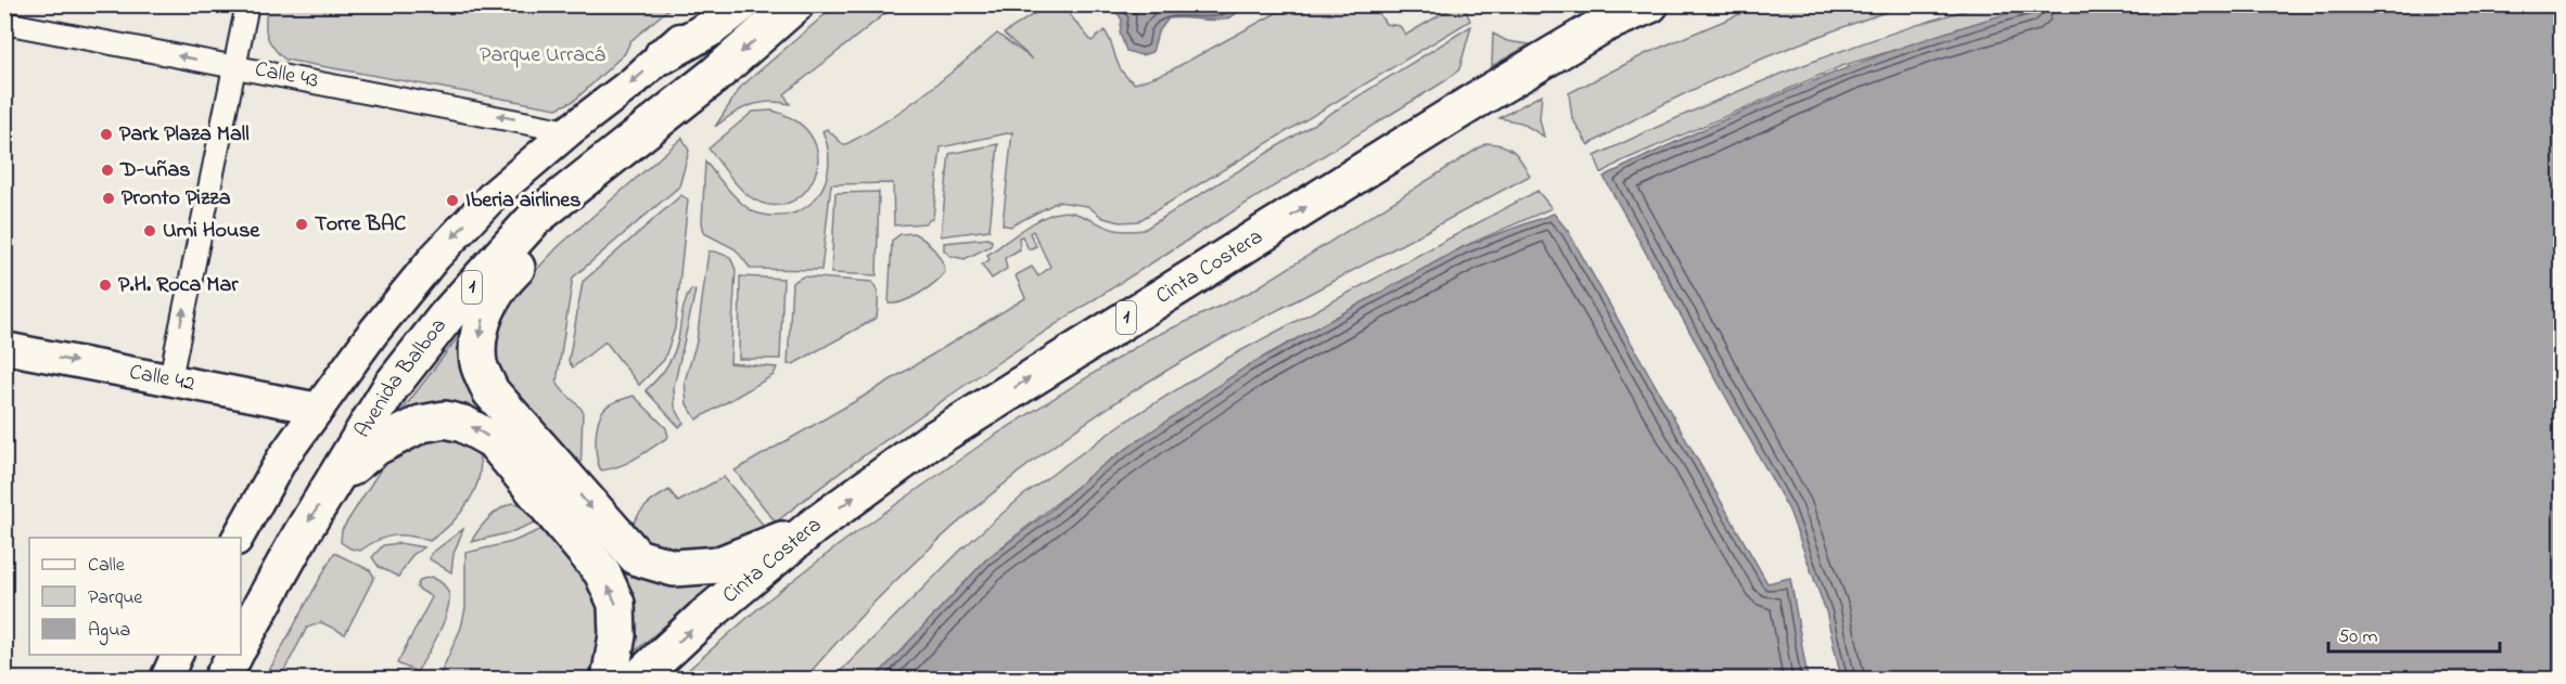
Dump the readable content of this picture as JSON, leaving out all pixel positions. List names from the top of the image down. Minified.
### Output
{"streets":{"highway":["Cinta Costera","1","Avenida Balboa"],"main road":["Calle 42"],"street":["Calle 43"]},"crossings":[["Calle 43","1"],["1","Calle 42"]],"one_way":["Calle 43","Cinta Costera","Calle 42","Avenida Balboa"],"parks":["Parque Urracá"],"places":["Park Plaza Mall","D-uñas","Pronto Pizza","Iberia airlines","Torre BAC","Umi House","P.H. Roca Mar"],"legend":["Calle","Parque","Agua"],"scale_bar":"50 m"}
